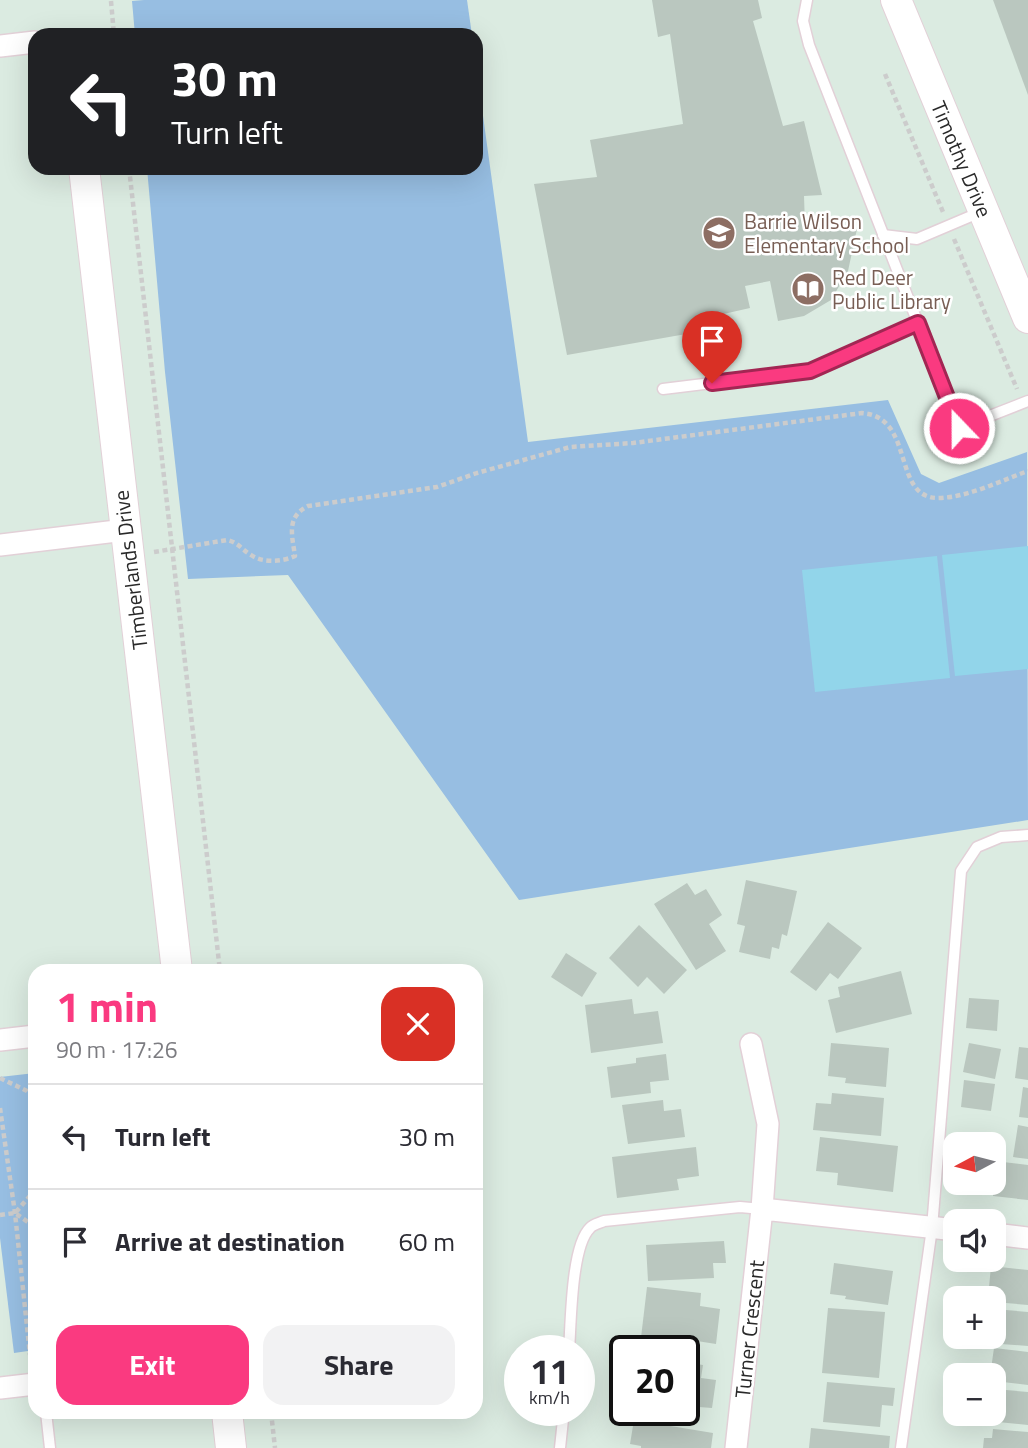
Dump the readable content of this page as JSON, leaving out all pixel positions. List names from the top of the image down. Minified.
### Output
{"streets":{"street":["Timothy Drive","Timberlands Drive","Turner Crescent"]},"places":{"school or university":["Barrie Wilson Elementary School"],"library":["Red Deer Public Library"]},"north":"left","page":{"turn":["30 m","Turn left"],"heading":["1 min","90 m · 17:26"],"list":[{"name":"Turn left","value":"30 m"},{"name":"Arrive at destination","value":"60 m"}],"map_buttons":["+","−"],"buttons":["Exit","Share"],"speed":"11 km/h","limit":"20"}}
